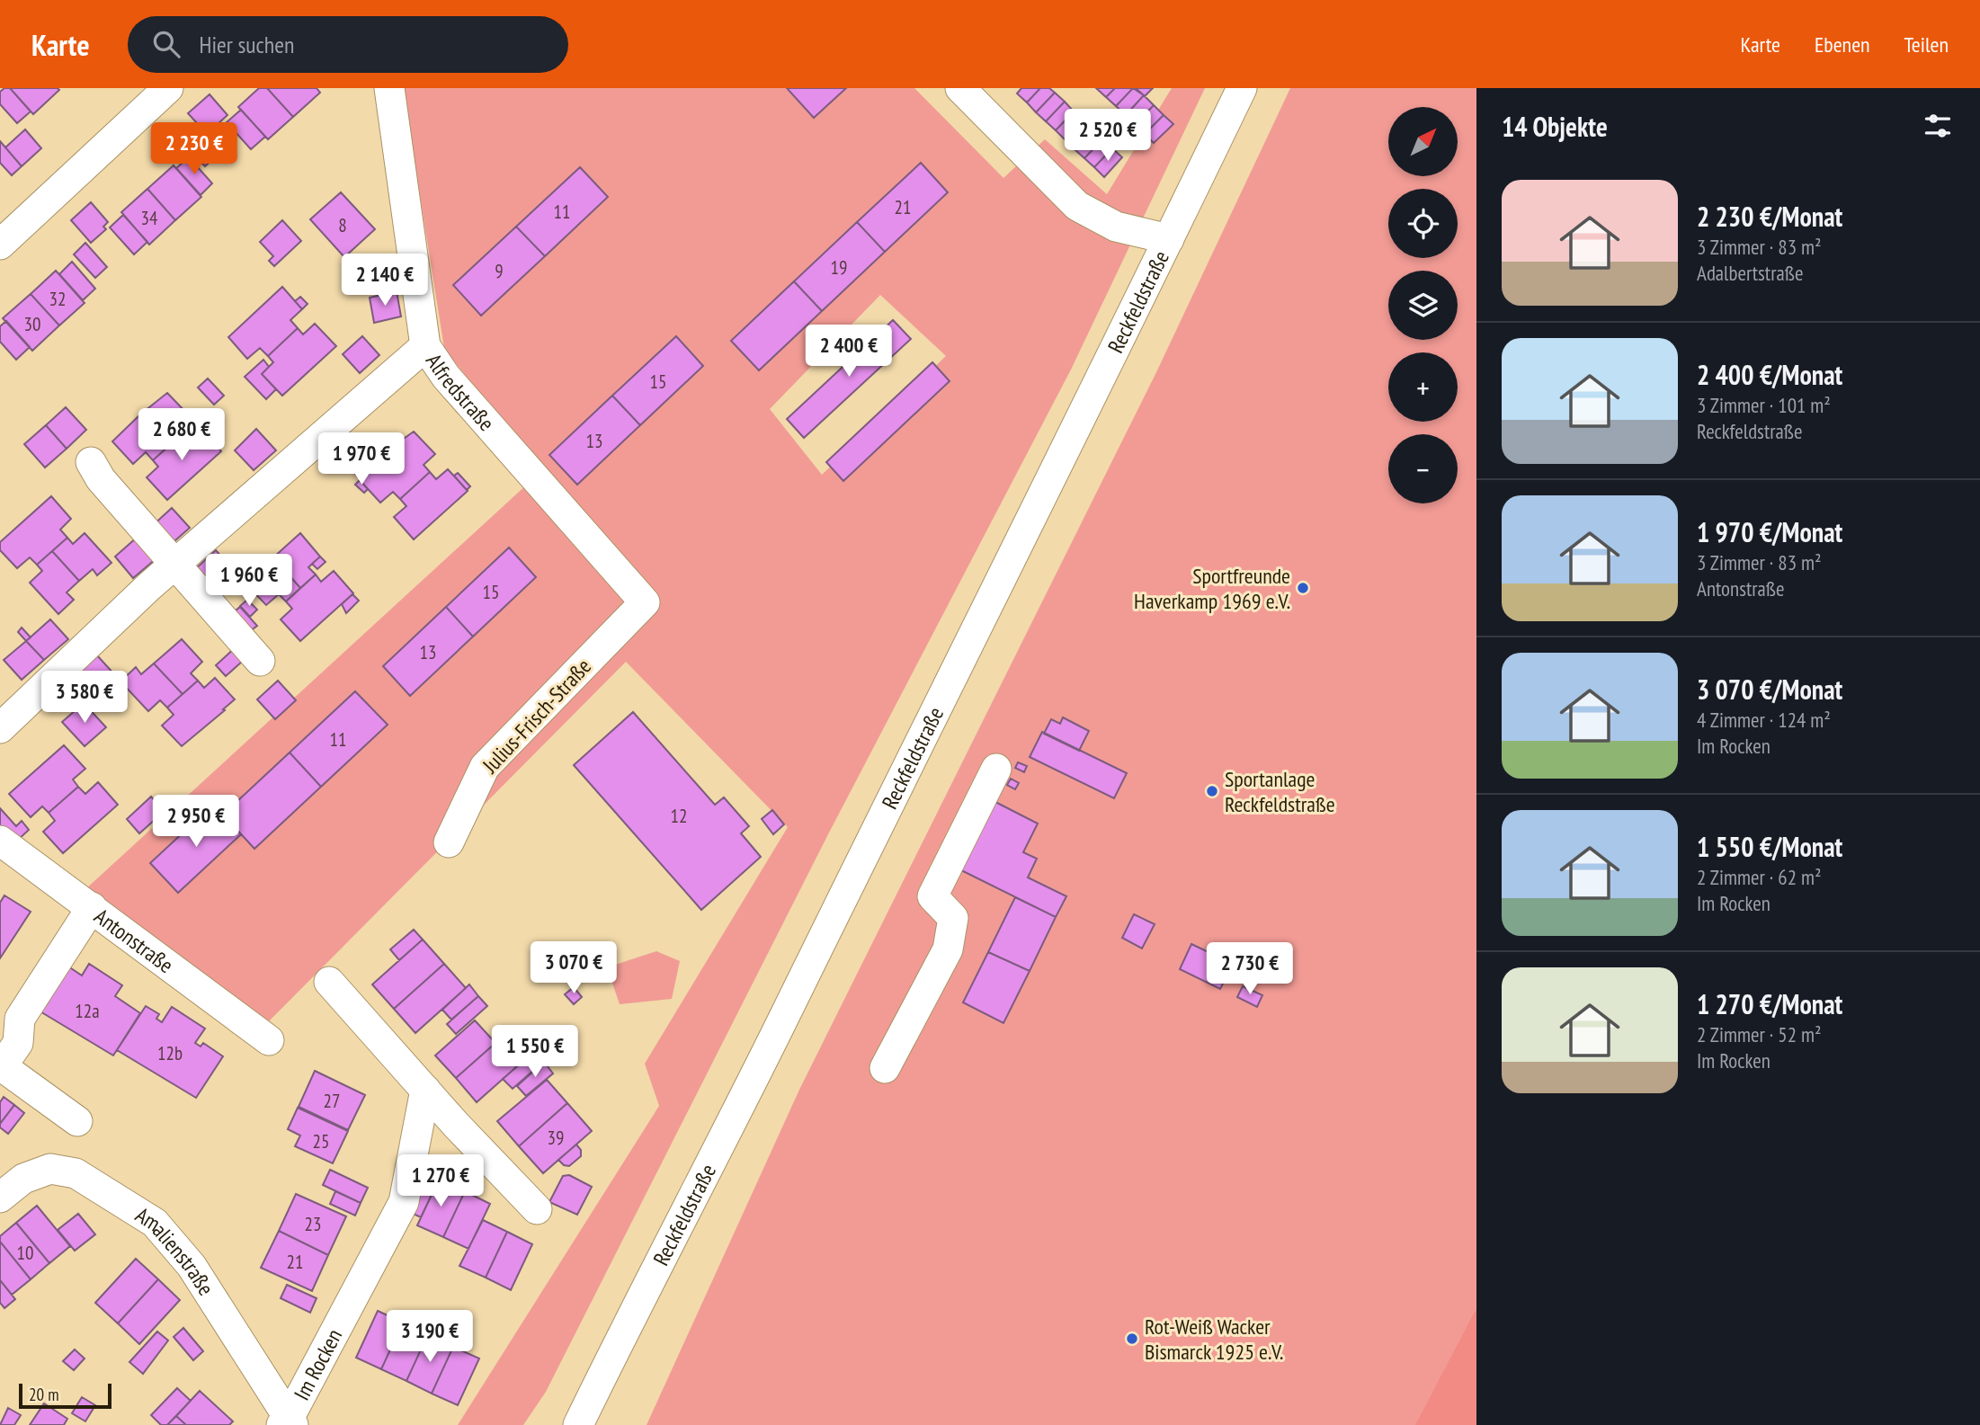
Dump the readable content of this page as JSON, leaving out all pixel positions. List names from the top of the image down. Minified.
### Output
{"streets":{"street":["Reckfeldstraße","Alfredstraße","Julius-Frisch-Straße","Antonstraße","Amalienstraße","Im Rocken"]},"crossings":[["Alfredstraße","Julius-Frisch-Straße"],["Amalienstraße","Im Rocken"]],"places":["Sportfreunde Haverkamp 1969 e.V.","Sportanlage Reckfeldstraße","Rot-Weiß Wacker Bismarck 1925 e.V."],"house_numbers":["21","11","34","8","19","9","32","30","15","13","15","13","11","12","12a","12b","27","39","25","23","10","21"],"scale_bar":"20 m","north":"top right","page":{"header":"Karte","search":"Hier suchen","nav":["Karte","Ebenen","Teilen"],"heading":"14 Objekte","map_buttons":["+","−"],"price":["2 520 €","2 230 €","2 140 €","2 400 €","2 680 €","1 970 €","1 960 €","3 580 €","2 950 €","3 070 €","2 730 €","1 550 €","1 270 €","3 190 €"],"list":[{"name":"2 230 €/Monat","note":"3 Zimmer · 83 m² · Adalbertstraße"},{"name":"2 400 €/Monat","note":"3 Zimmer · 101 m² · Reckfeldstraße"},{"name":"1 970 €/Monat","note":"3 Zimmer · 83 m² · Antonstraße"},{"name":"3 070 €/Monat","note":"4 Zimmer · 124 m² · Im Rocken"},{"name":"1 550 €/Monat","note":"2 Zimmer · 62 m² · Im Rocken"},{"name":"1 270 €/Monat","note":"2 Zimmer · 52 m² · Im Rocken"}],"scale":"20 m"}}
